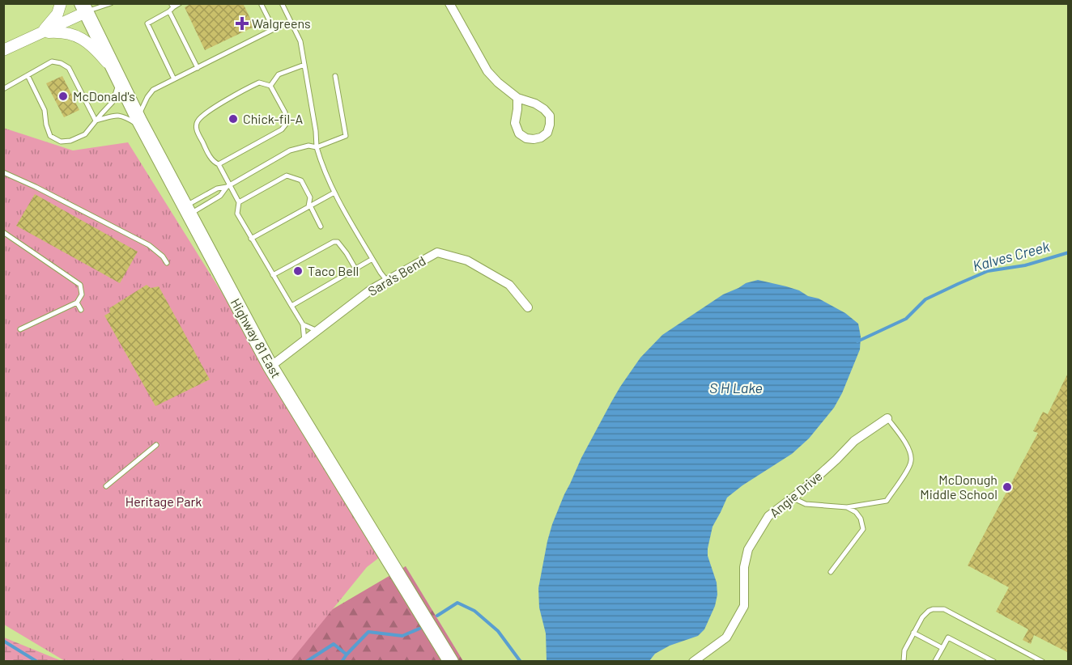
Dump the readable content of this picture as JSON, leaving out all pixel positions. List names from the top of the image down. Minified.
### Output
{"streets":{"main road":["Highway 81 East"],"street":["Sara's Bend","Angie Drive"]},"crossings":[["Sara's Bend","Highway 81 East"]],"water":["Kalves Creek","S H Lake"],"parks":["Heritage Park"],"places":{"health":["Walgreens"],"other":["McDonald's","Chick-fil-A","Taco Bell","McDonugh Middle School"]}}
